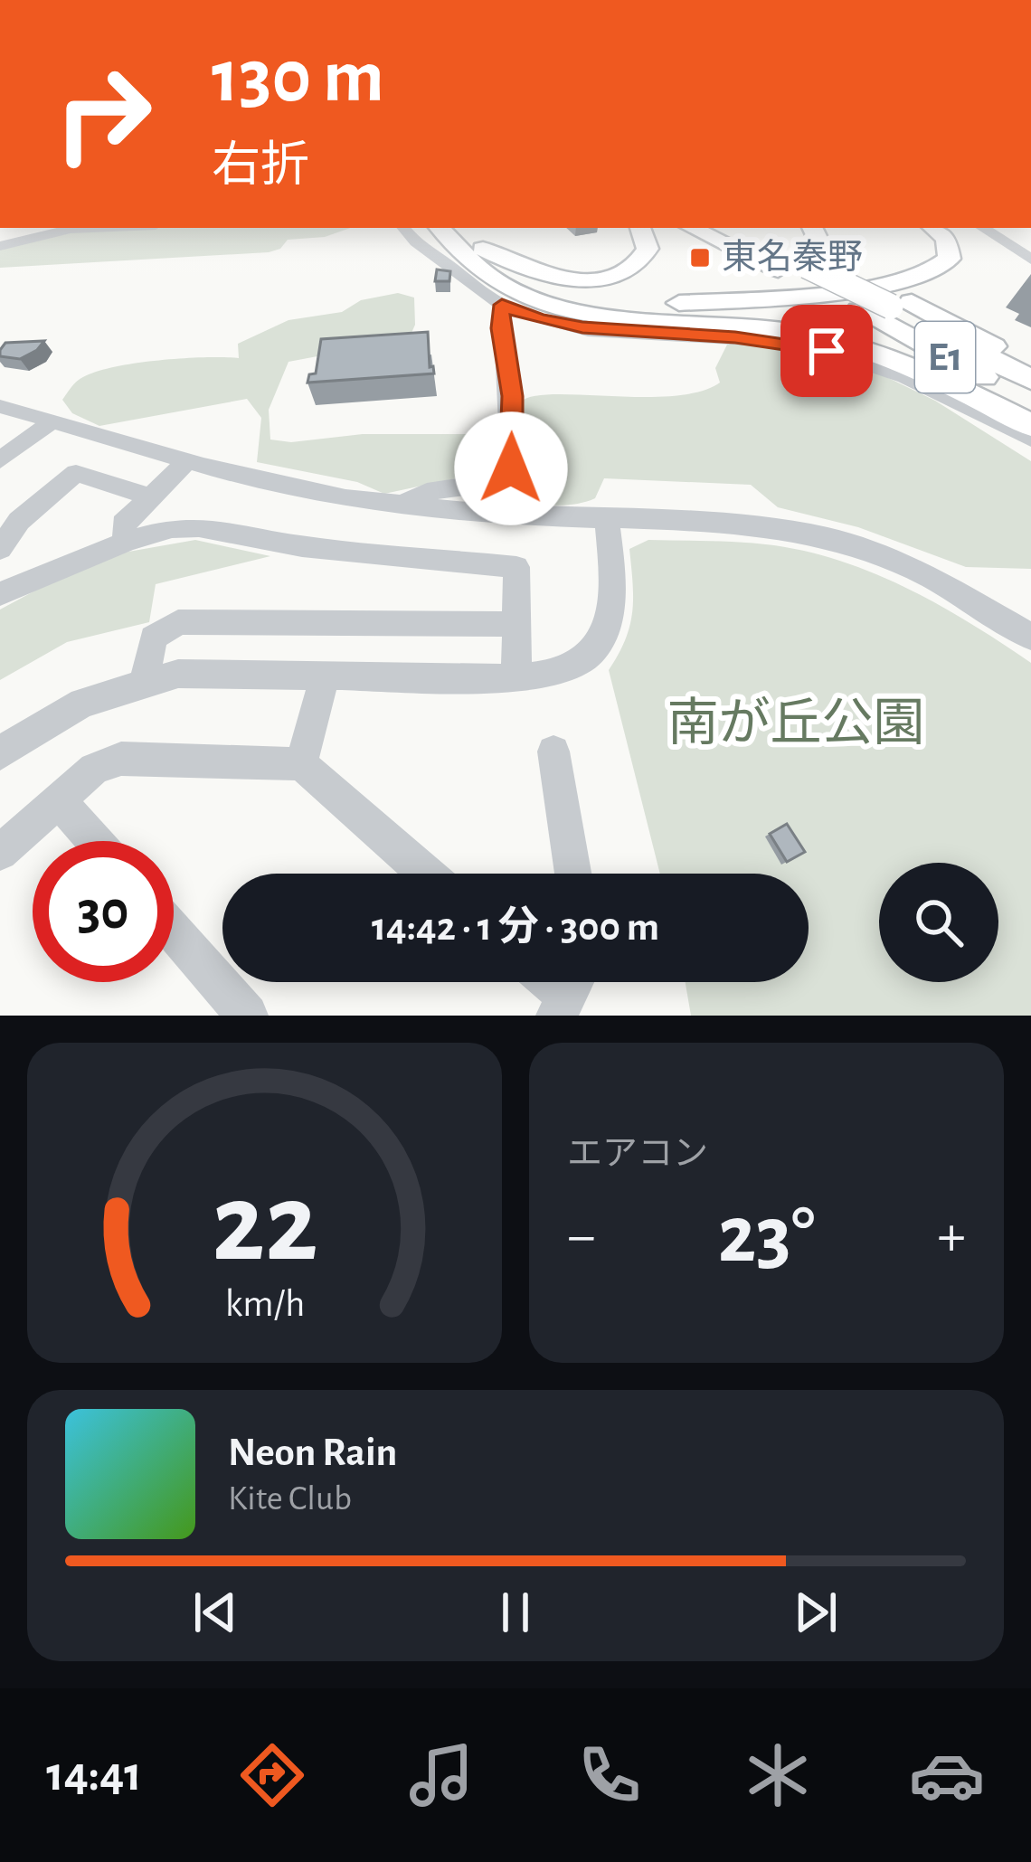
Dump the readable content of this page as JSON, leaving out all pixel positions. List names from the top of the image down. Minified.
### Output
{"streets":{"highway":["E1"]},"parks":["南が丘公園"],"places":{"transit":["東名秦野"]},"page":{"turn":["130 m","右折"],"limit":"30","trip":"14:42 · 1 分 · 300 m","tile":"エアコン","heat":["−","23°","+"],"song":["Neon Rain","Kite Club"],"tabs":"14:41","gauge":["22","km/h"]}}
